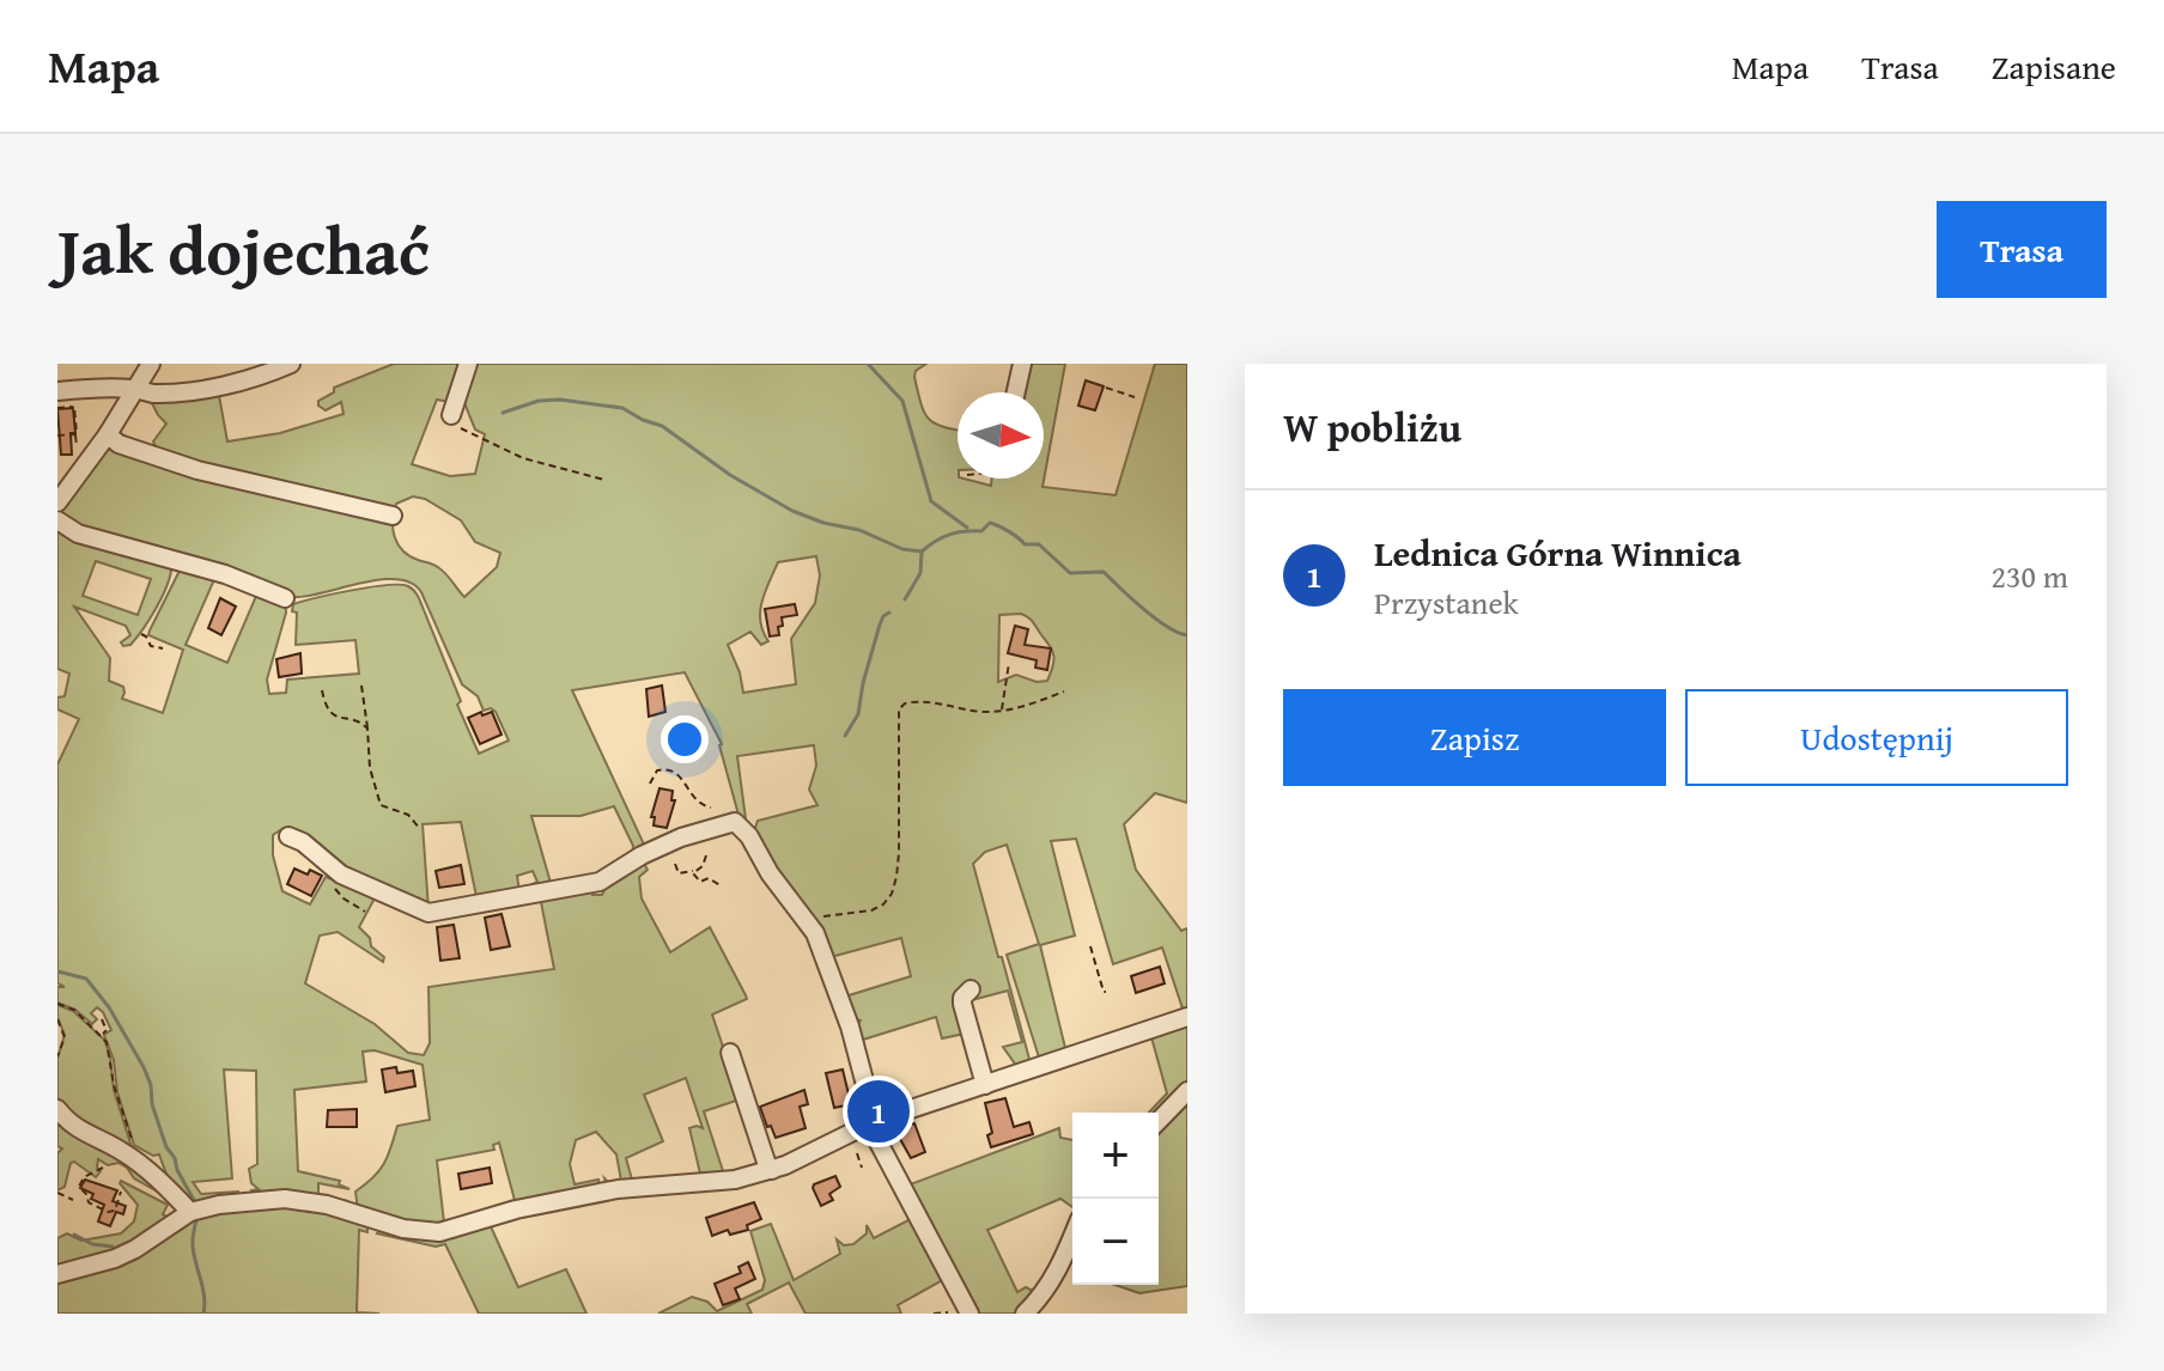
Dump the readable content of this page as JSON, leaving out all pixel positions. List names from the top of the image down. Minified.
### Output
{"north":"right","page":{"header":"Mapa","nav":["Mapa","Trasa","Zapisane"],"title":"Jak dojechać","buttons":["Trasa",["Zapisz","Udostępnij"]],"heading":"W pobliżu","list":[{"mark":"1","name":"Lednica Górna Winnica","note":"Przystanek","value":"230 m"}],"pins":"1","map_buttons":["+","−"]}}
